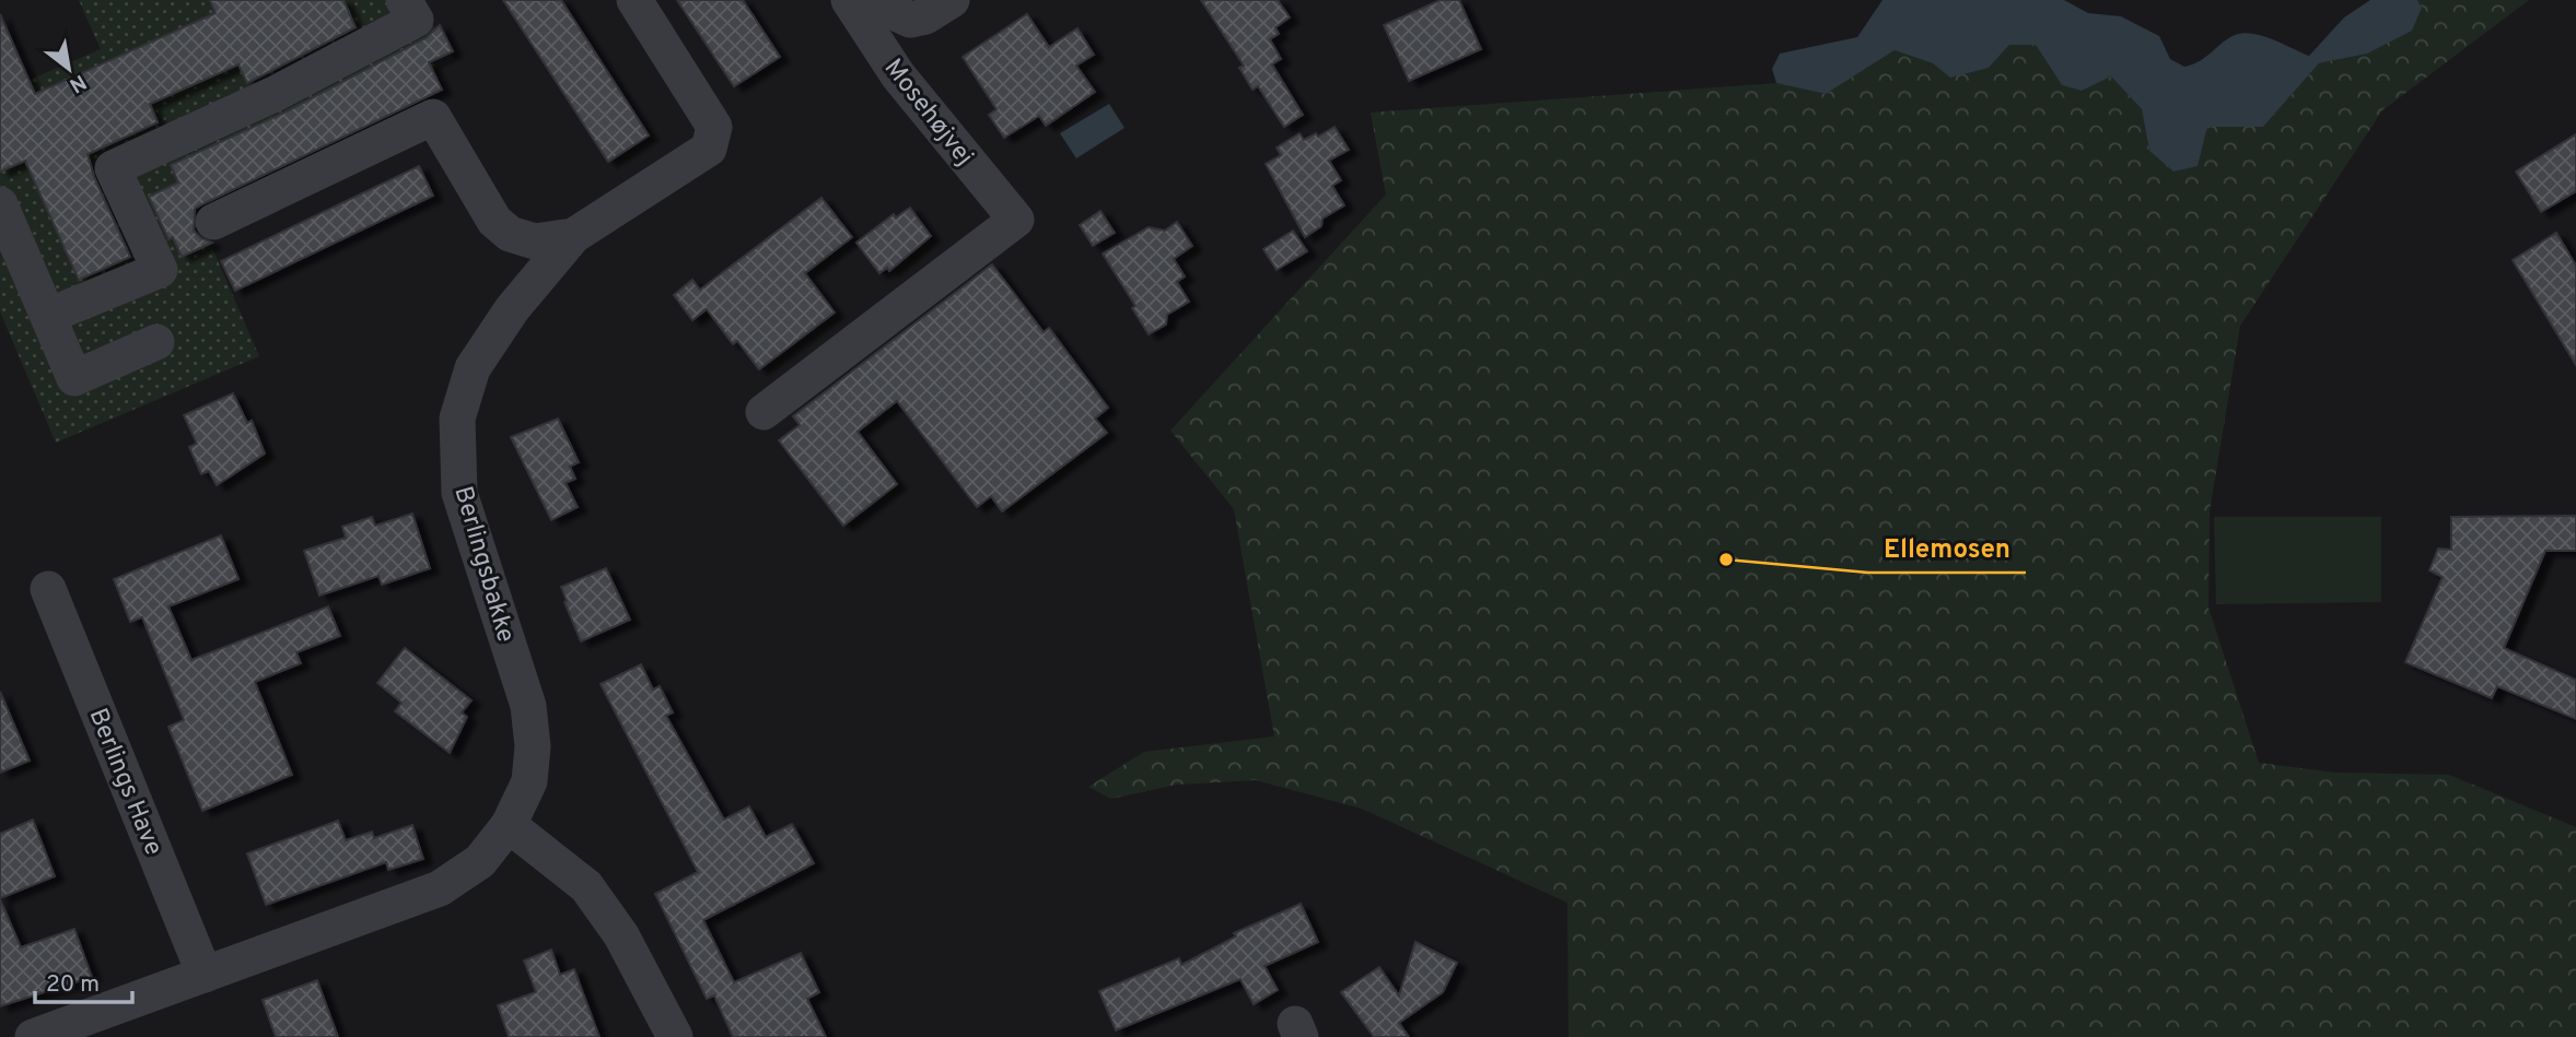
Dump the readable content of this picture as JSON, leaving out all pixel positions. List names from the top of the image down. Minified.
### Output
{"streets":{"street":["Mosehøjvej","Berlingsbakke","Berlings Have"]},"crossings":[["Berlingsbakke","Berlings Have"]],"places":["Ellemosen"],"scale_bar":"20 m","north":"bottom right"}
